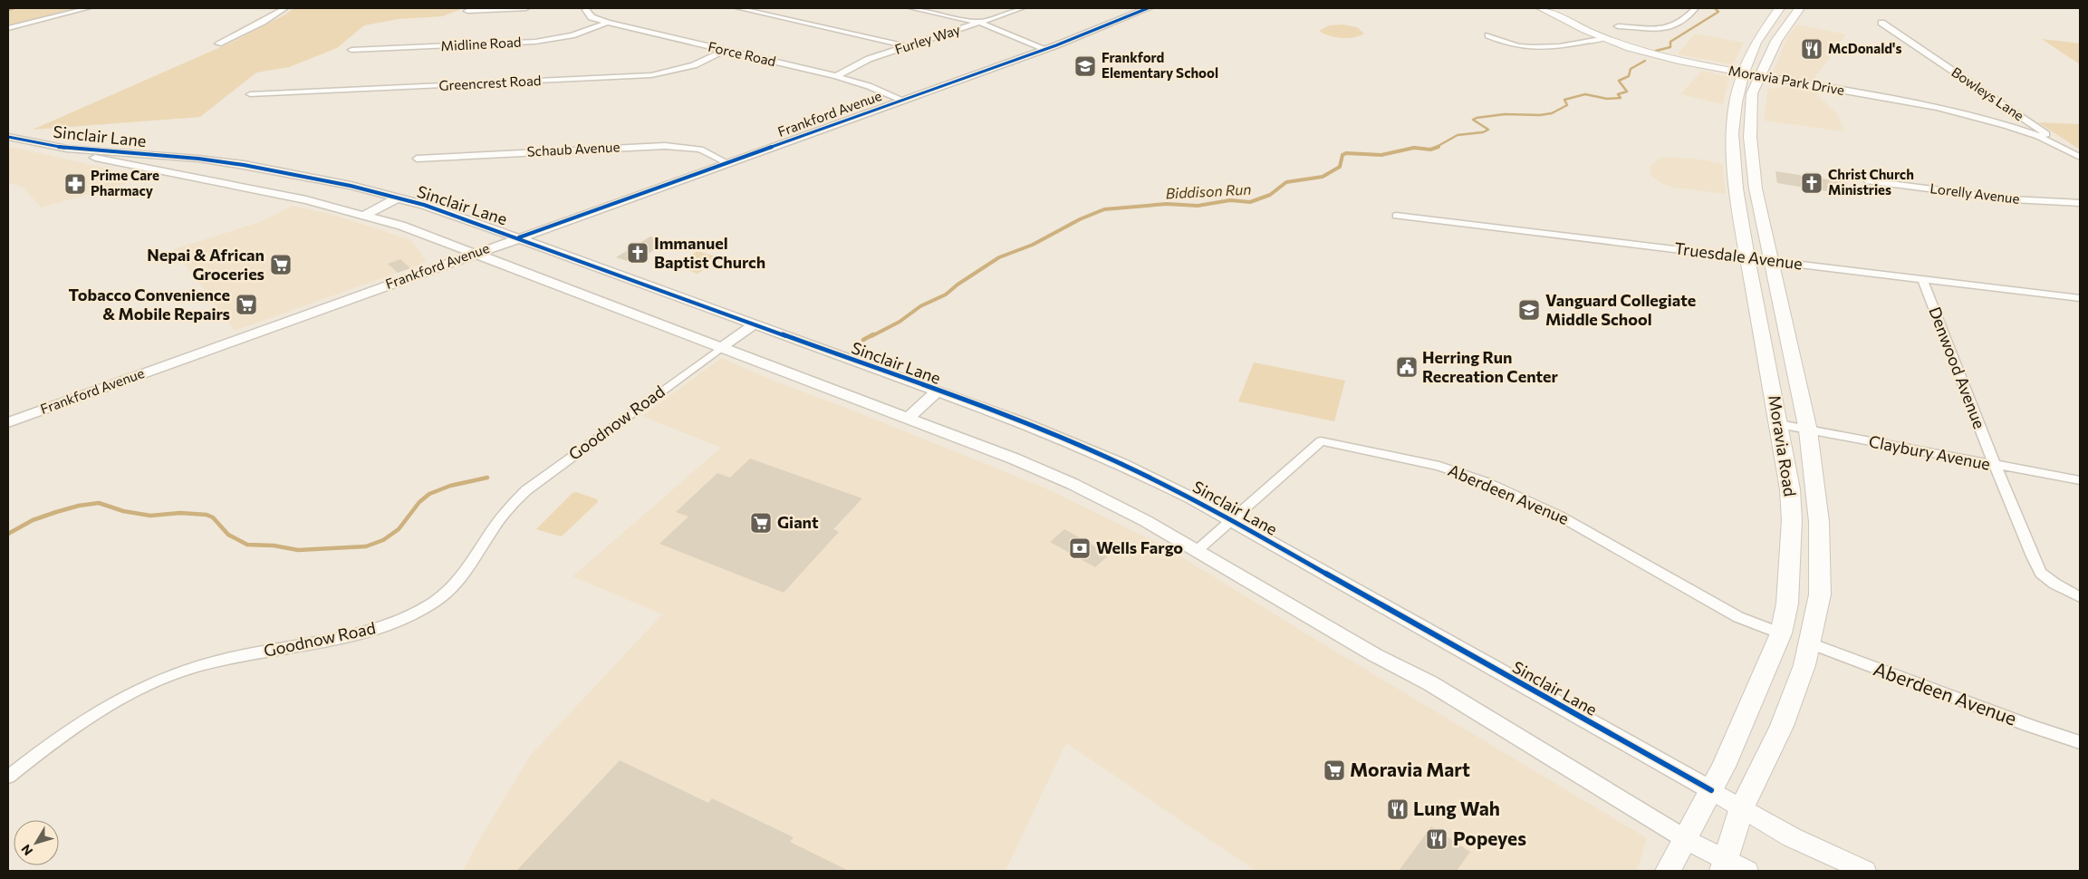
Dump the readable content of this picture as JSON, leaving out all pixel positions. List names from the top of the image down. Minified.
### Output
{"streets":{"main road":["Moravia Park Drive","Sinclair Lane","Moravia Road"],"street":["Furley Way","Midline Road","Force Road","Greencrest Road","Bowleys Lane","Frankford Avenue","Schaub Avenue","Lorelly Avenue","Truesdale Avenue","Denwood Avenue","Goodnow Road","Claybury Avenue","Aberdeen Avenue"]},"crossings":[["Furley Way","Force Road"],["Midline Road","Force Road"],["Force Road","Greencrest Road"],["Force Road","Frankford Avenue"],["Moravia Park Drive","Bowleys Lane"],["Moravia Park Drive","Moravia Road"],["Frankford Avenue","Sinclair Lane"],["Frankford Avenue","Schaub Avenue"],["Sinclair Lane","Goodnow Road"],["Sinclair Lane","Moravia Road"],["Sinclair Lane","Aberdeen Avenue"],["Truesdale Avenue","Denwood Avenue"],["Truesdale Avenue","Moravia Road"],["Denwood Avenue","Claybury Avenue"],["Moravia Road","Claybury Avenue"],["Moravia Road","Aberdeen Avenue"]],"water":["Biddison Run"],"places":{"restaurant":["McDonald's","Lung Wah","Popeyes"],"school or university":["Frankford Elementary School","Vanguard Collegiate Middle School"],"church":["Christ Church Ministries","Immanuel Baptist Church"],"pharmacy":["Prime Care Pharmacy"],"supermarket":["Nepai & African Groceries","Tobacco Convenience & Mobile Repairs","Giant","Moravia Mart"],"public building":["Herring Run Recreation Center"],"bank":["Wells Fargo"]},"north":"bottom left"}
